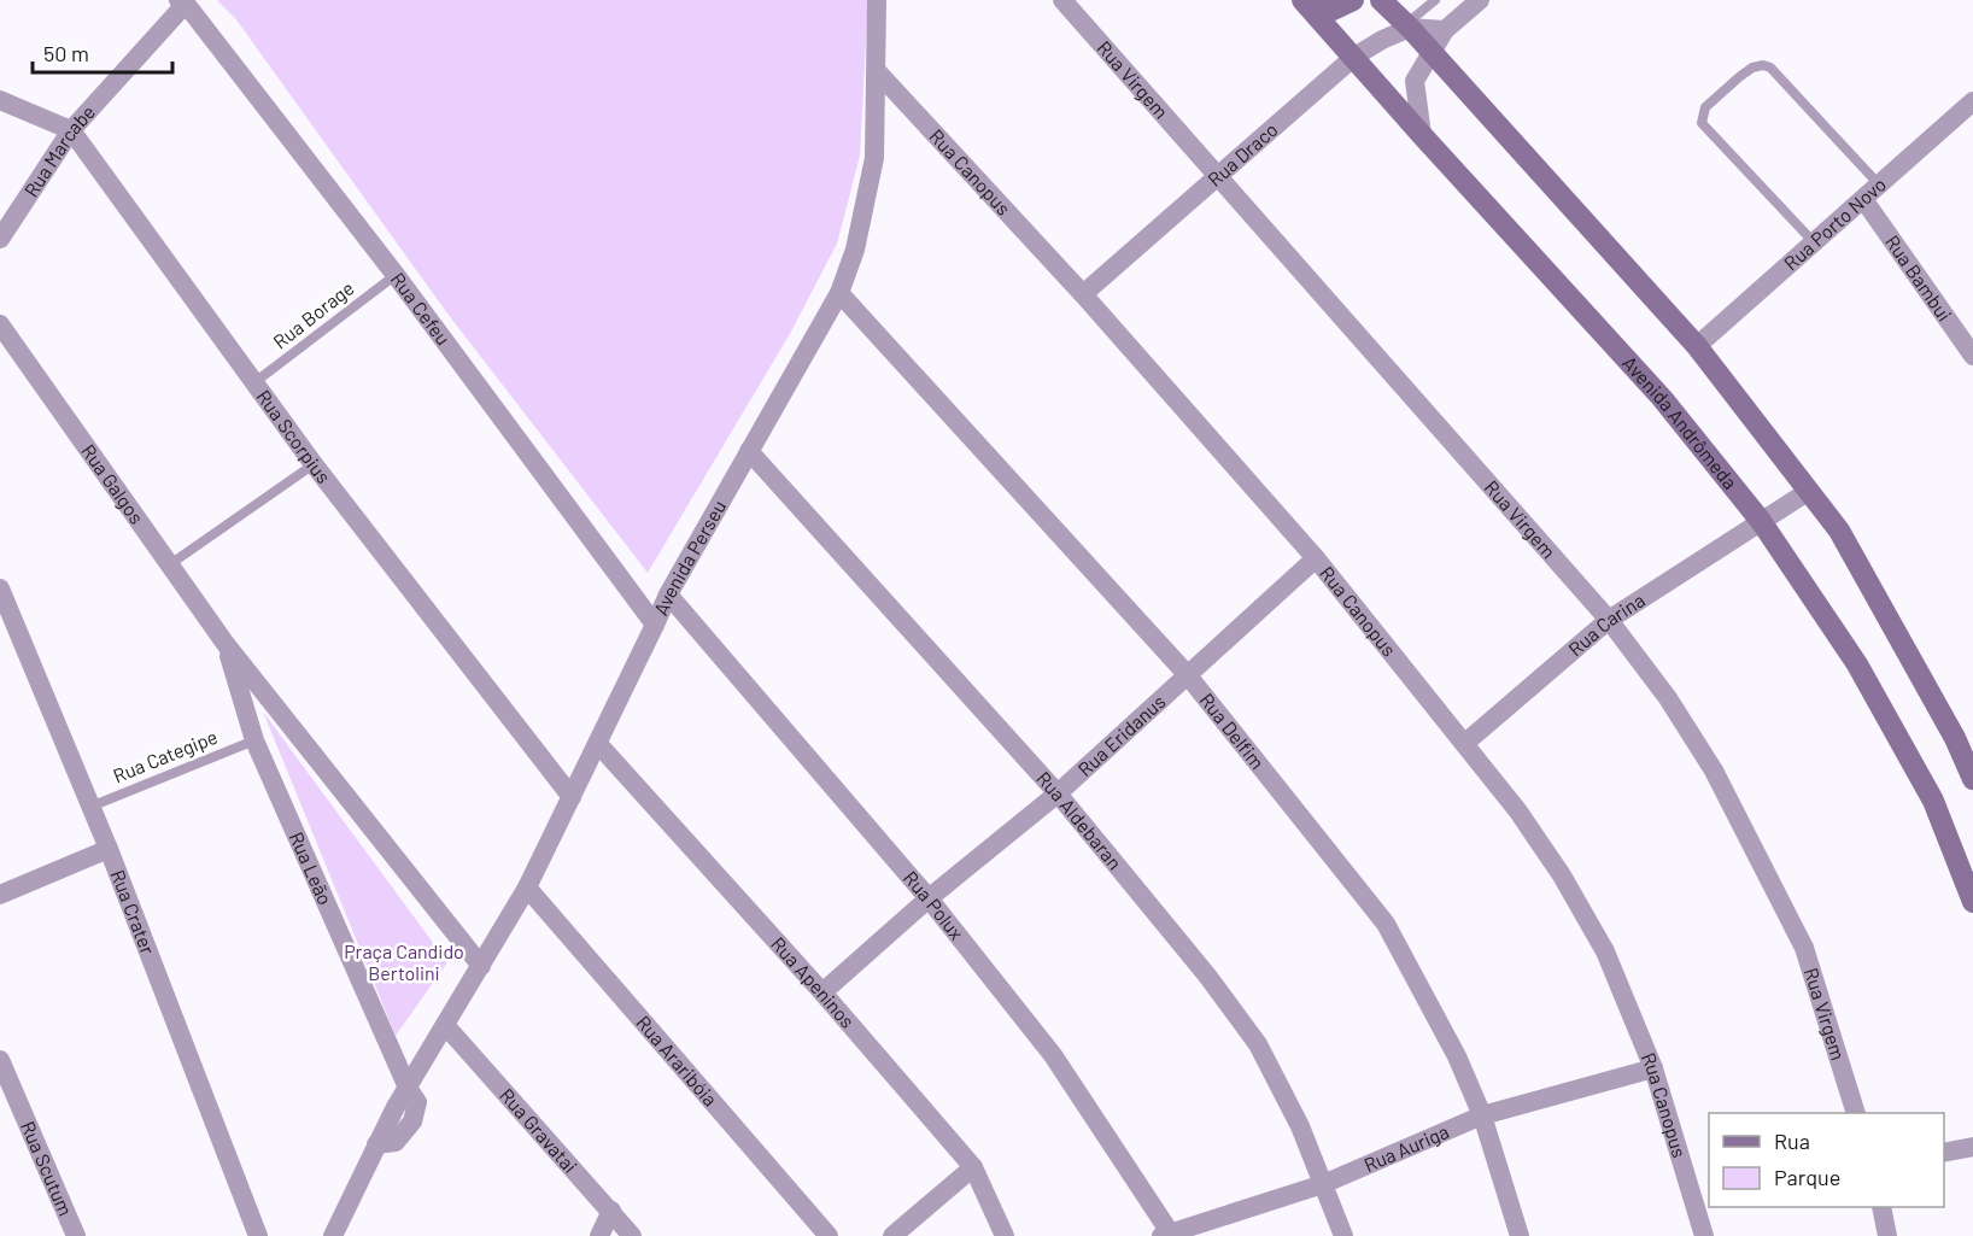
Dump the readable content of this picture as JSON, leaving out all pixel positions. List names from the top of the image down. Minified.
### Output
{"streets":{"main road":["Avenida Andrômeda"],"street":["Rua Virgem","Rua Marcabe","Rua Draco","Rua Canopus","Rua Porto Novo","Rua Bambui","Rua Cefeu","Rua Scorpius","Rua Galgos","Avenida Perseu","Rua Carina","Rua Delfim","Rua Eridanus","Rua Aldebaran","Rua Leão","Rua Polux","Rua Crater","Rua Apeninos","Rua Araribóia","Rua Gravatai","Rua Auriga","Rua Scutum"],"lane":["Rua Borage","Rua Categipe"]},"crossings":[["Rua Virgem","Rua Draco"],["Rua Virgem","Rua Carina"],["Rua Marcabe","Rua Cefeu"],["Rua Marcabe","Rua Scorpius"],["Rua Draco","Rua Canopus"],["Rua Draco","Avenida Andrômeda"],["Rua Canopus","Avenida Perseu"],["Rua Canopus","Rua Carina"],["Rua Canopus","Rua Eridanus"],["Rua Canopus","Rua Auriga"],["Rua Porto Novo","Rua Bambui"],["Rua Cefeu","Rua Borage"],["Rua Cefeu","Avenida Perseu"],["Rua Borage","Rua Scorpius"],["Avenida Andrômeda","Rua Carina"],["Rua Scorpius","Avenida Perseu"],["Rua Galgos","Rua Leão"],["Avenida Perseu","Rua Delfim"],["Avenida Perseu","Rua Aldebaran"],["Avenida Perseu","Rua Leão"],["Avenida Perseu","Rua Polux"],["Avenida Perseu","Rua Apeninos"],["Avenida Perseu","Rua Araribóia"],["Avenida Perseu","Rua Gravatai"],["Rua Delfim","Rua Eridanus"],["Rua Delfim","Rua Auriga"],["Rua Eridanus","Rua Aldebaran"],["Rua Eridanus","Rua Polux"],["Rua Eridanus","Rua Apeninos"],["Rua Categipe","Rua Leão"],["Rua Categipe","Rua Crater"],["Rua Aldebaran","Rua Auriga"],["Rua Polux","Rua Auriga"]],"parks":["Praça Candido Bertolini"],"legend":["Rua","Parque"],"scale_bar":"50 m"}
